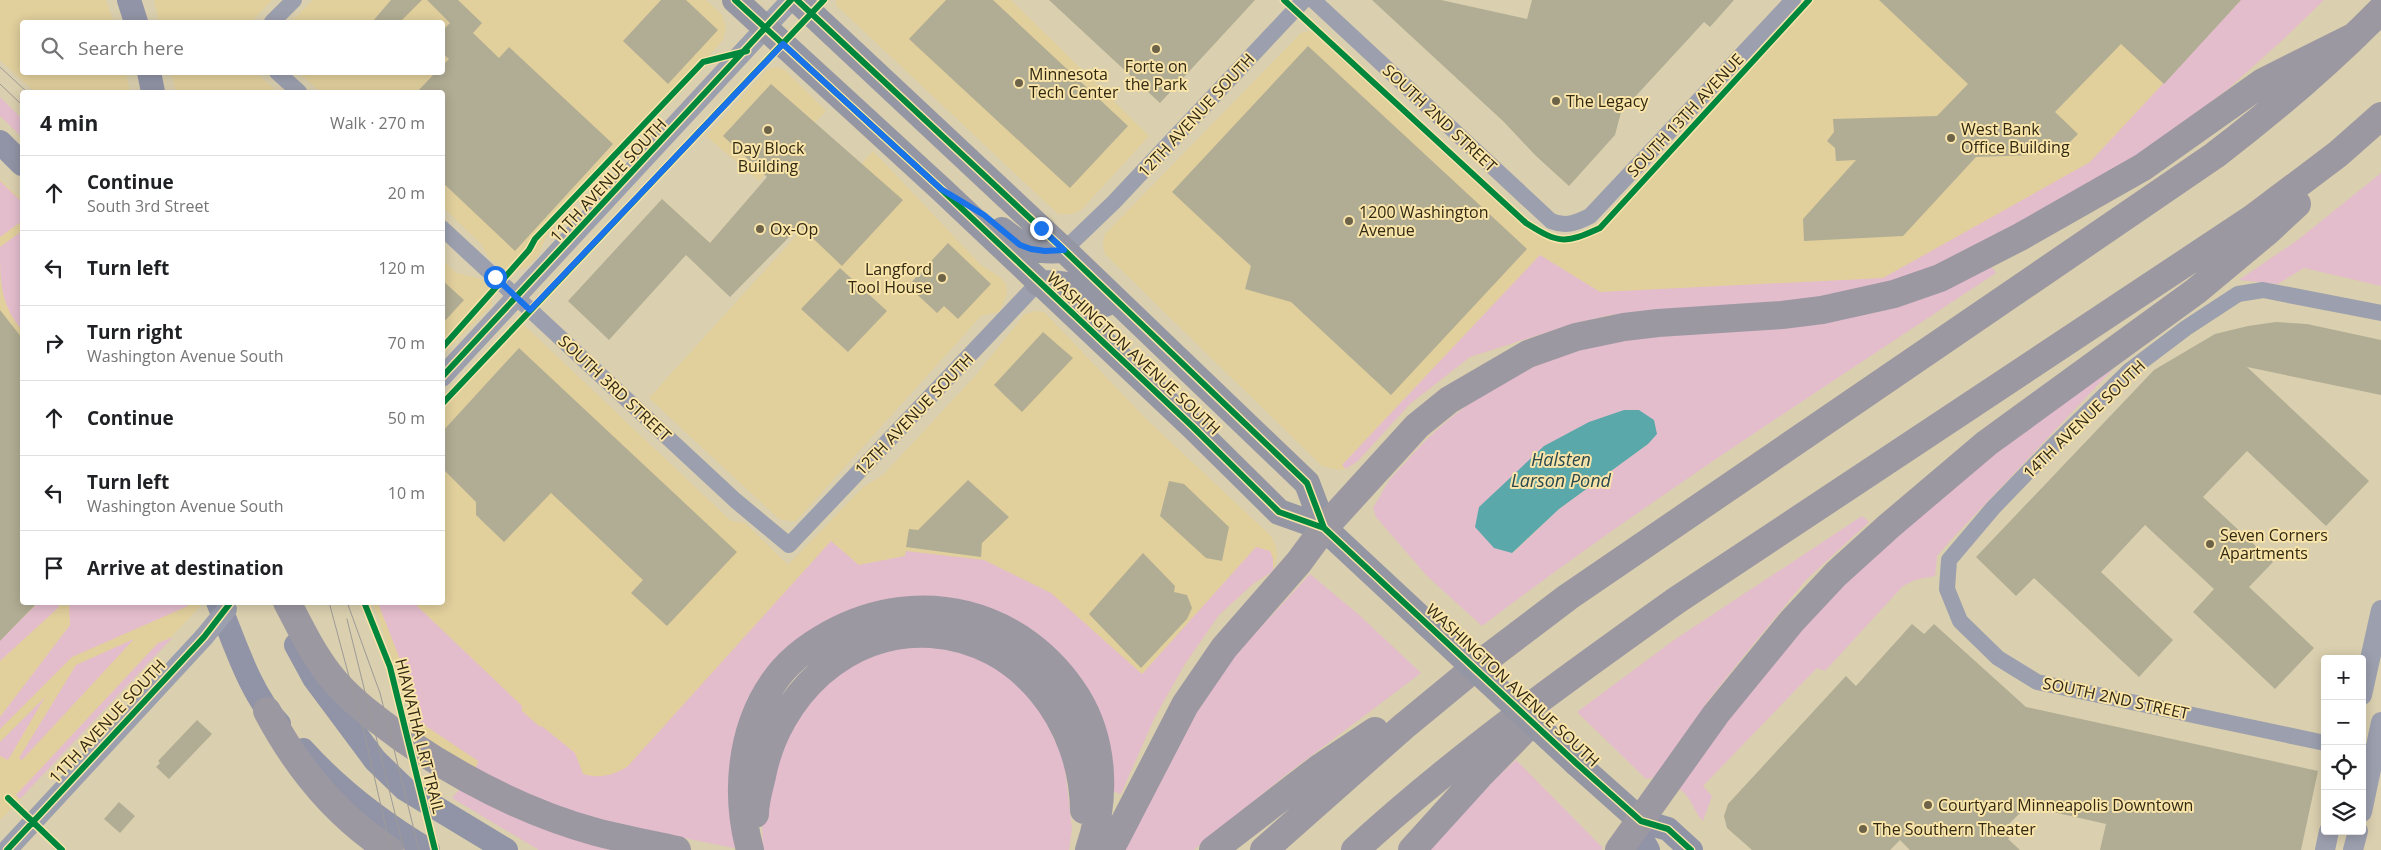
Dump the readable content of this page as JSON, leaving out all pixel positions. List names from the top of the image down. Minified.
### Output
{"streets":{"main road":["WASHINGTON AVENUE SOUTH"],"street":["12TH AVENUE SOUTH","SOUTH 13TH AVENUE","SOUTH 2ND STREET","11TH AVENUE SOUTH","SOUTH 3RD STREET","14TH AVENUE SOUTH"],"cycle path":["HIAWATHA LRT TRAIL"]},"crossings":[["12TH AVENUE SOUTH","WASHINGTON AVENUE SOUTH"],["12TH AVENUE SOUTH","SOUTH 3RD STREET"],["SOUTH 13TH AVENUE","SOUTH 2ND STREET"],["SOUTH 2ND STREET","14TH AVENUE SOUTH"],["11TH AVENUE SOUTH","WASHINGTON AVENUE SOUTH"],["11TH AVENUE SOUTH","SOUTH 3RD STREET"]],"water":["Halsten Larson Pond"],"places":["Forte on the Park","Minnesota Tech Center","The Legacy","Day Block Building","West Bank Office Building","1200 Washington Avenue","Ox-Op","Langford Tool House","Seven Corners Apartments","Courtyard Minneapolis Downtown","The Southern Theater"],"page":{"search":"Search here","heading":["4 min","Walk · 270 m"],"list":[["Continue","South 3rd Street","20 m"],["Turn left","120 m"],["Turn right","Washington Avenue South","70 m"],["Continue","50 m"],["Turn left","Washington Avenue South","10 m"],"Arrive at destination"],"map_buttons":["+","−"]}}
